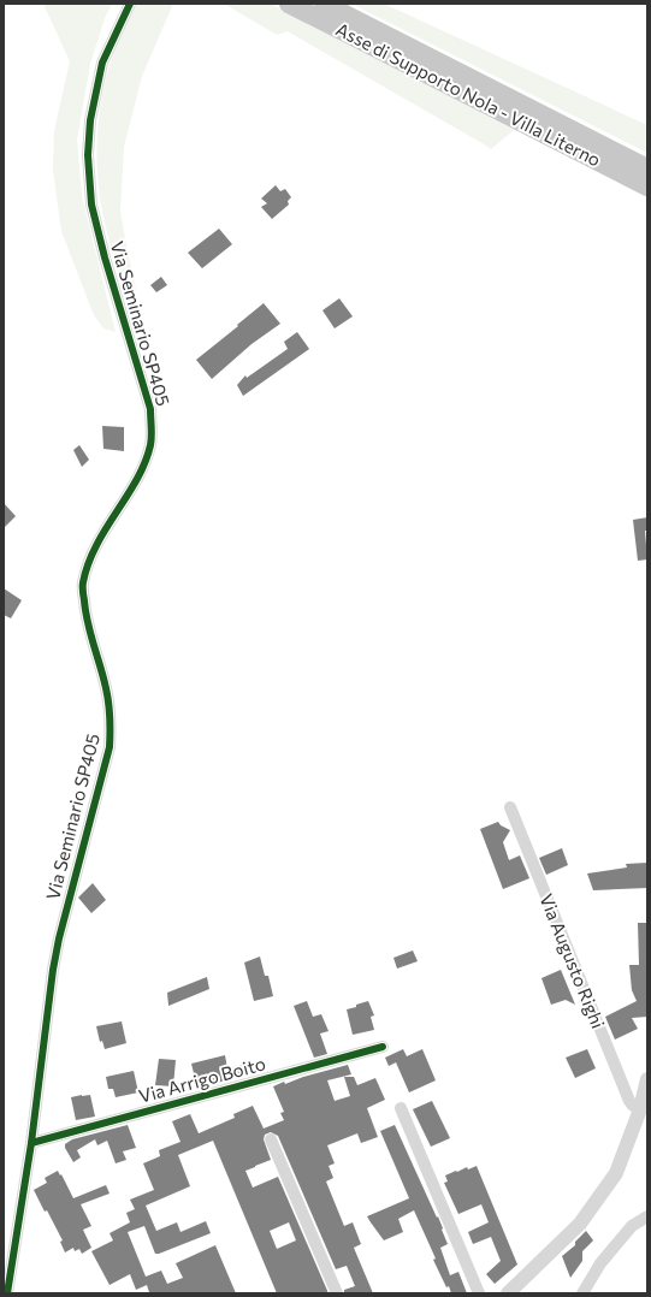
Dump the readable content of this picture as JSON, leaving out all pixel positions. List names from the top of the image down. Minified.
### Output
{"streets":{"highway":["Asse di Supporto Nola - Villa Literno"],"street":["Via Seminario SP405","Via Augusto Righi","Via Arrigo Boito"]},"crossings":[["Via Seminario SP405","Via Arrigo Boito"]]}
